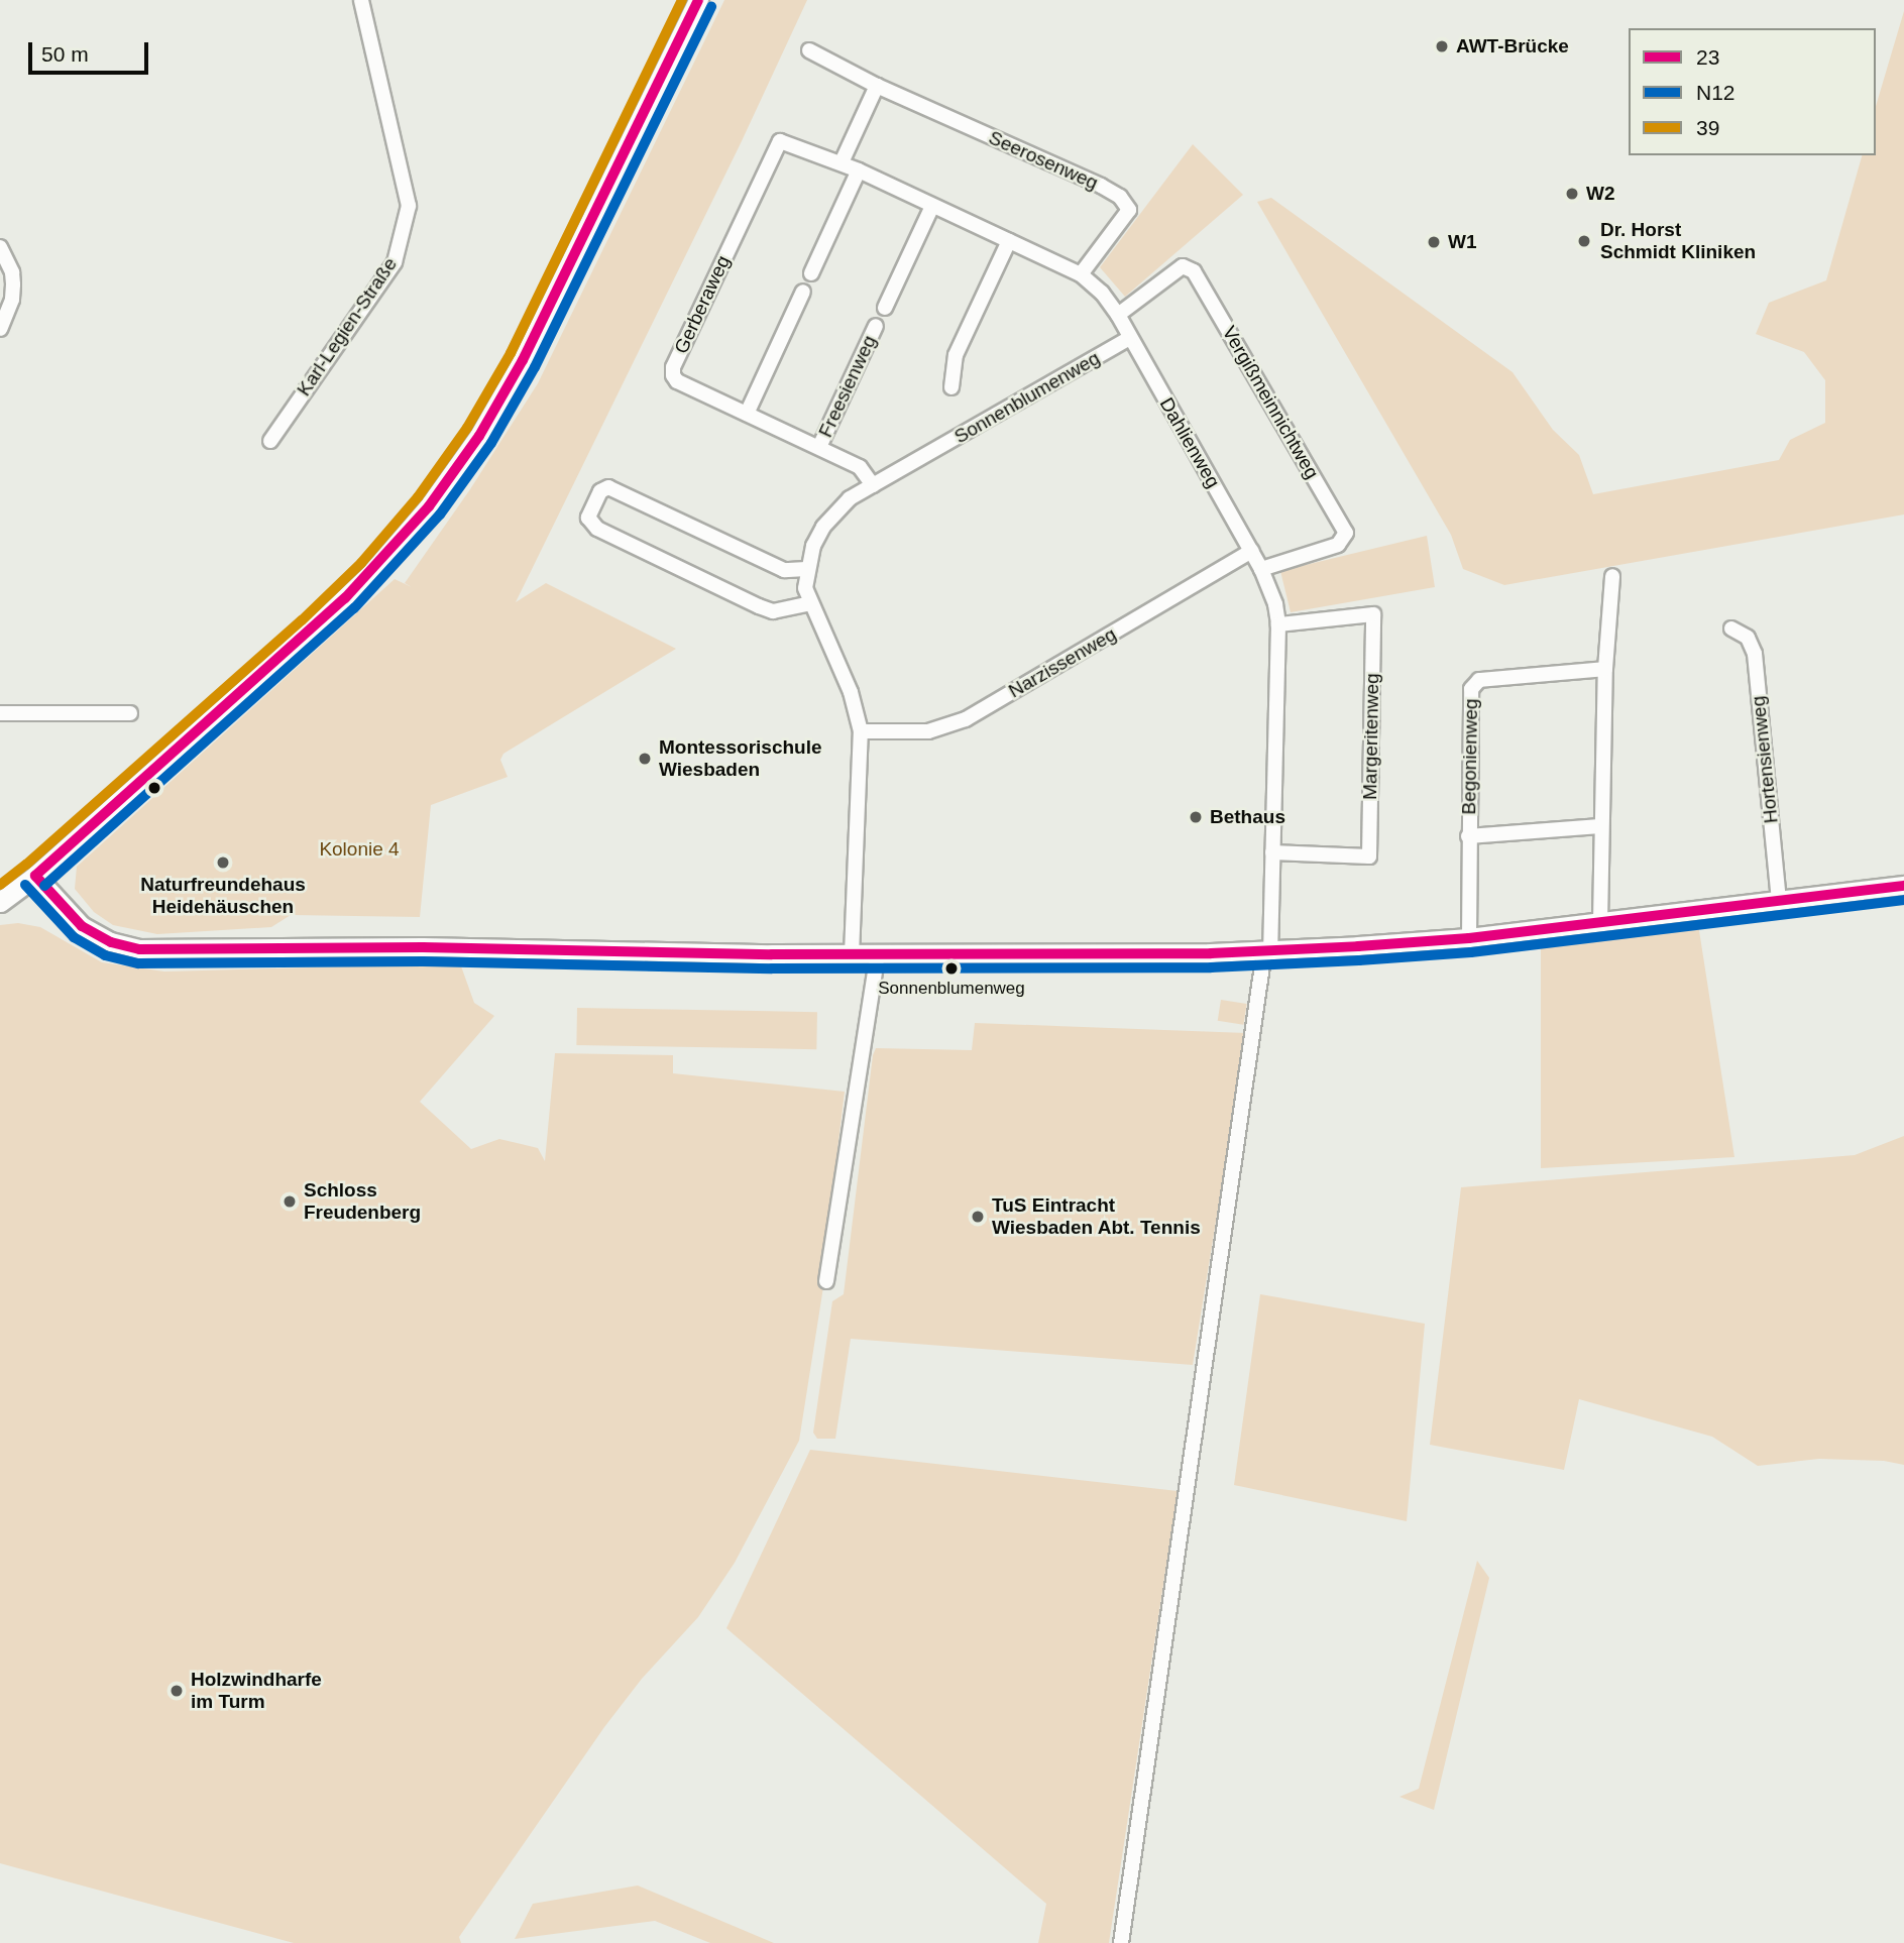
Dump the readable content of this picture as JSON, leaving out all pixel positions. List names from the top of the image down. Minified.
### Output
{"streets":{"street":["Seerosenweg","Gerberaweg","Karl-Legien-Straße","Freesienweg","Sonnenblumenweg","Vergißmeinnichtweg","Dahlienweg","Narzissenweg","Margeritenweg","Begonienweg","Hortensienweg"]},"crossings":[["Seerosenweg","Dahlienweg"],["Gerberaweg","Freesienweg"],["Gerberaweg","Sonnenblumenweg"],["Gerberaweg","Dahlienweg"],["Sonnenblumenweg","Dahlienweg"],["Sonnenblumenweg","Narzissenweg"],["Vergißmeinnichtweg","Dahlienweg"],["Dahlienweg","Narzissenweg"],["Dahlienweg","Margeritenweg"]],"parks":["Kolonie 4"],"places":["AWT-Brücke","W2","Dr. Horst Schmidt Kliniken","W1","Montessorischule Wiesbaden","Bethaus","Naturfreundehaus Heidehäuschen","Sonnenblumenweg","Schloss Freudenberg","TuS Eintracht Wiesbaden Abt. Tennis","Holzwindharfe im Turm"],"lines":["transit line 23","transit line 39","transit line N12"],"legend":["23","N12","39"],"scale_bar":"50 m"}
